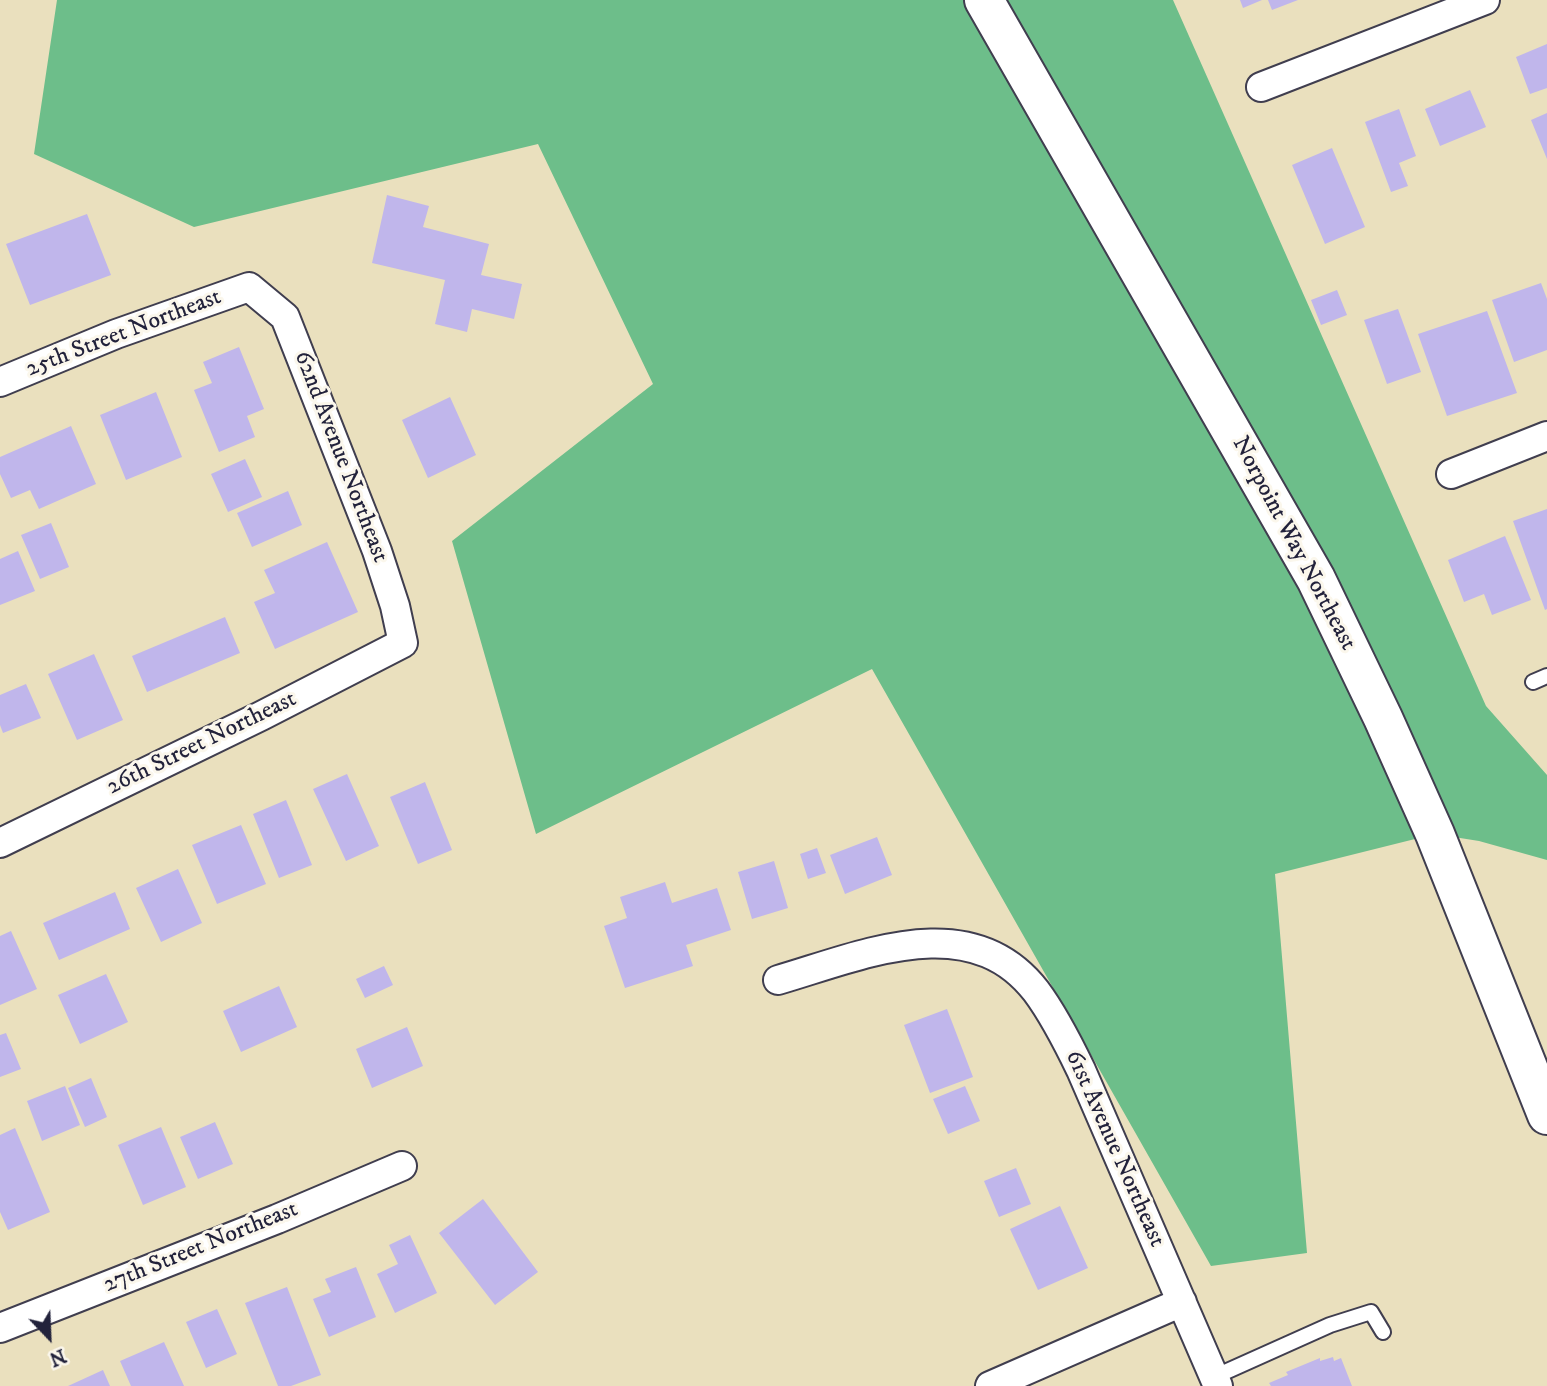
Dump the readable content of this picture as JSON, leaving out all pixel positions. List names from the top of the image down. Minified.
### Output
{"streets":{"main road":["Norpoint Way Northeast"],"street":["25th Street Northeast","62nd Avenue Northeast","26th Street Northeast","61st Avenue Northeast","27th Street Northeast"]},"crossings":[["25th Street Northeast","62nd Avenue Northeast"],["62nd Avenue Northeast","26th Street Northeast"]],"north":"bottom right"}
